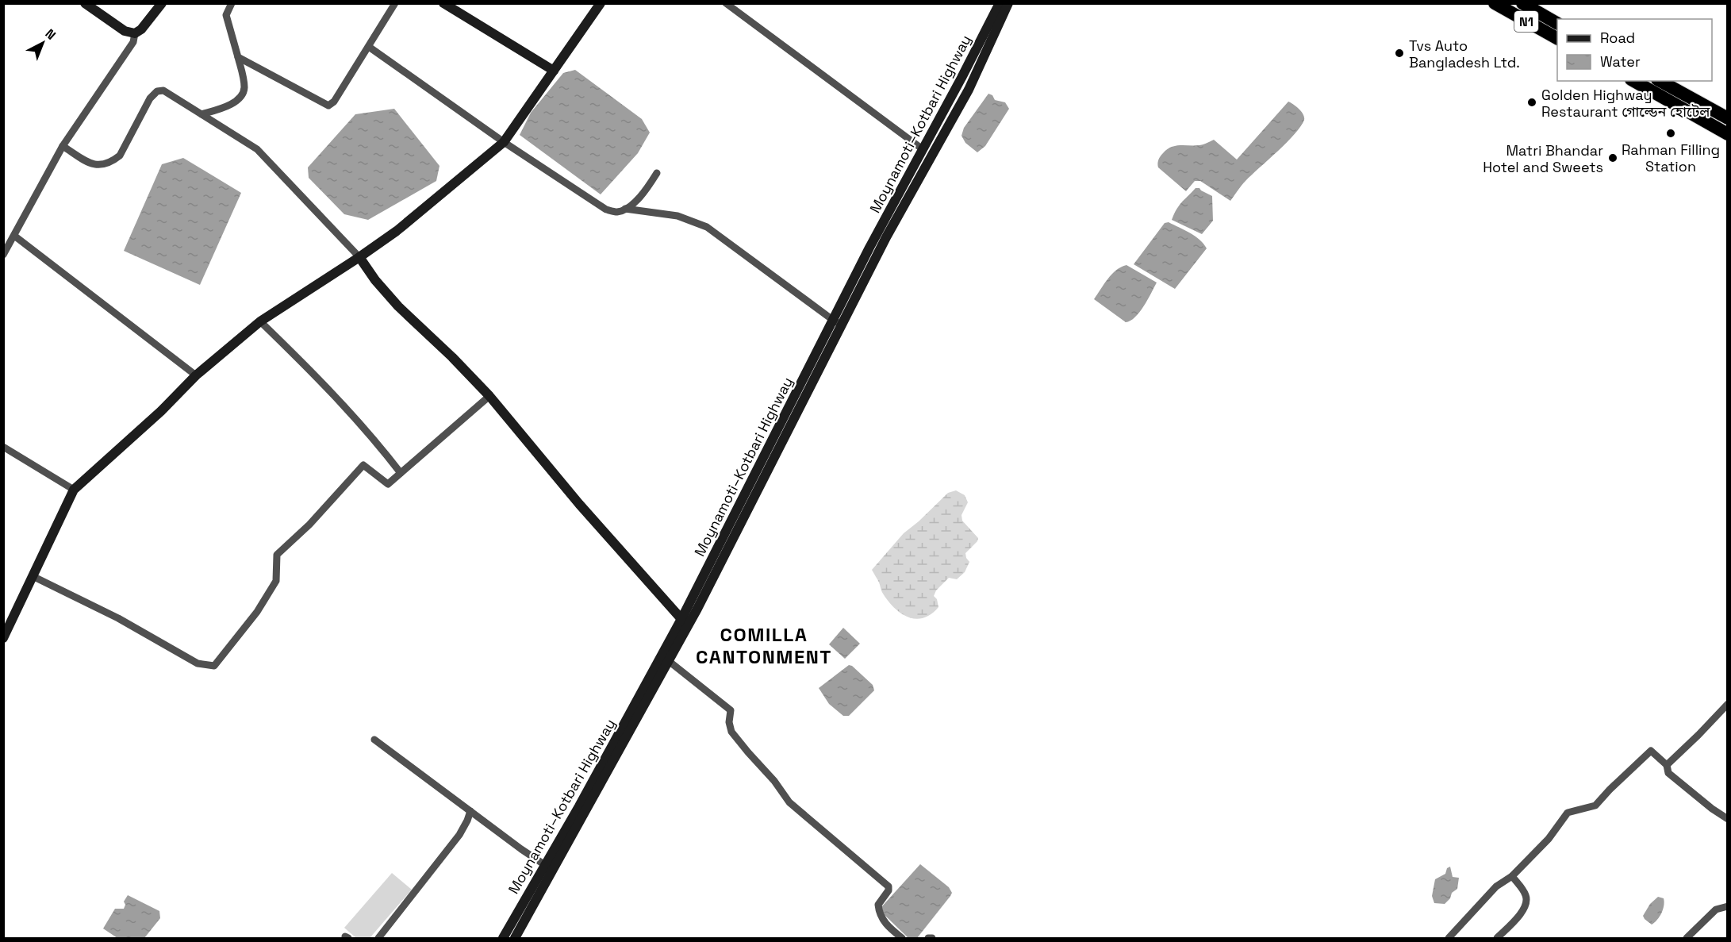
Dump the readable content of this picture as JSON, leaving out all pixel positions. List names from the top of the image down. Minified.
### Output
{"streets":{"highway":["N1"],"main road":["Moynamoti–Kotbari Highway"]},"districts":["COMILLA CANTONMENT"],"places":["Tvs Auto Bangladesh Ltd.","Golden Highway Restaurant গোল্ডেন হোটেল","Rahman Filling Station","Matri Bhandar Hotel and Sweets"],"legend":["Road","Water"],"north":"top right"}
